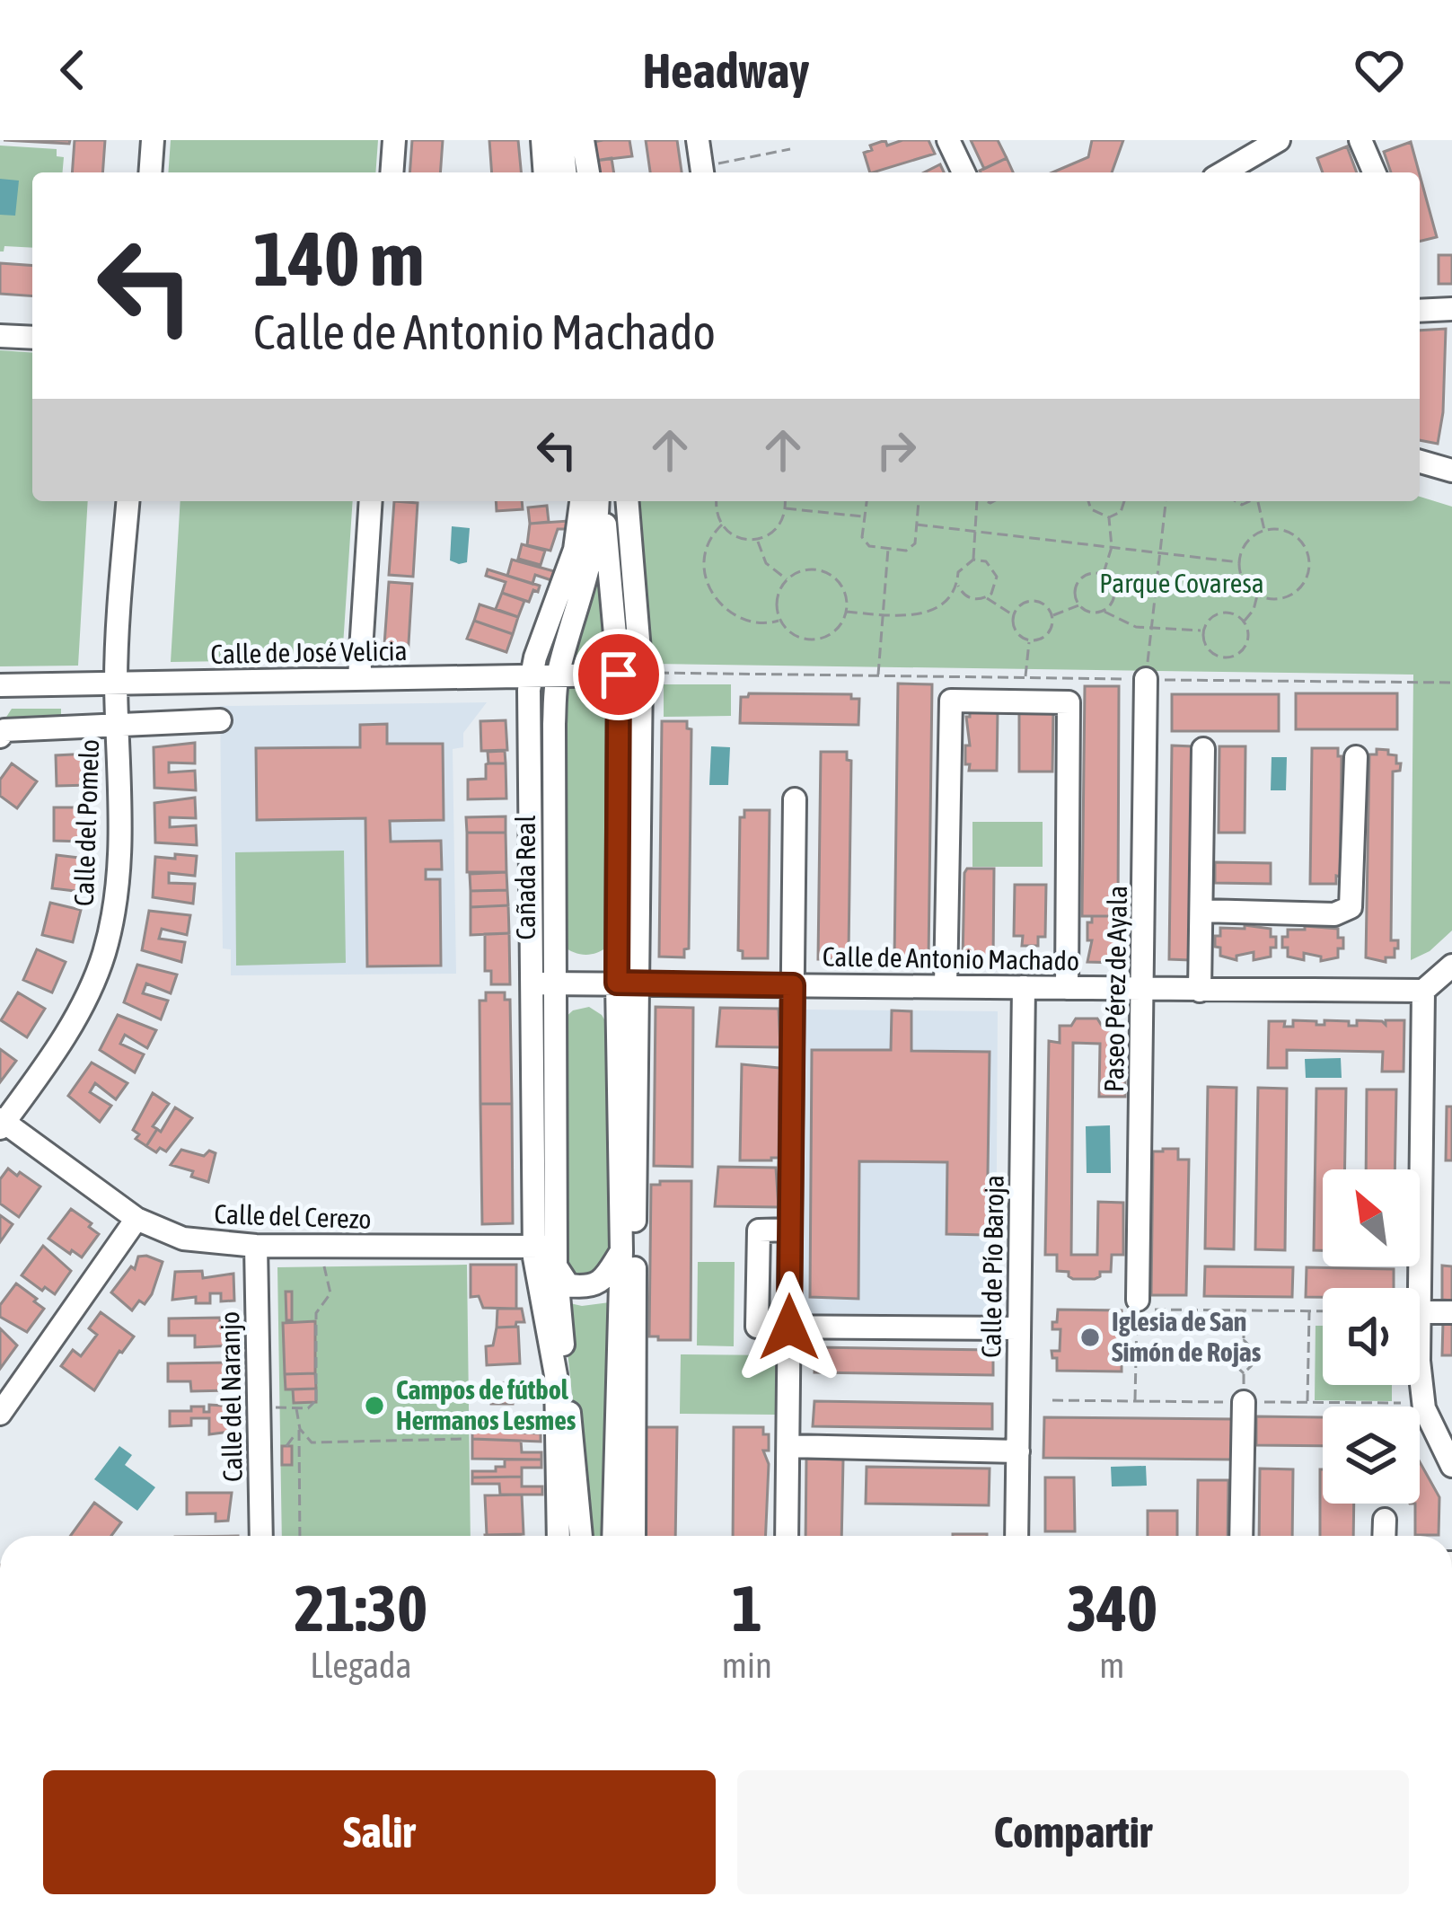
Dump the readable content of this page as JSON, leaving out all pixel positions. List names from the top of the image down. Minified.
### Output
{"streets":{"street":["Calle de José Velicia","Calle del Pomelo","Cañada Real","Calle de Antonio Machado","Paseo Pérez de Ayala","Calle del Cerezo","Calle de Pío Baroja","Calle del Naranjo"]},"crossings":[["Calle de José Velicia","Calle del Pomelo"],["Calle de José Velicia","Cañada Real"],["Calle del Pomelo","Calle del Cerezo"],["Cañada Real","Calle de Antonio Machado"],["Cañada Real","Calle del Cerezo"],["Calle de Antonio Machado","Paseo Pérez de Ayala"],["Calle de Antonio Machado","Calle de Pío Baroja"],["Calle del Cerezo","Calle del Naranjo"]],"parks":["Parque Covaresa"],"places":["Iglesia de San Simón de Rojas","Campos de fútbol Hermanos Lesmes"],"north":"top left","page":{"header":"Headway","turn":["140 m","Calle de Antonio Machado"],"eta":["21:30","Llegada","1","min","340","m"],"buttons":["Salir","Compartir"]}}
